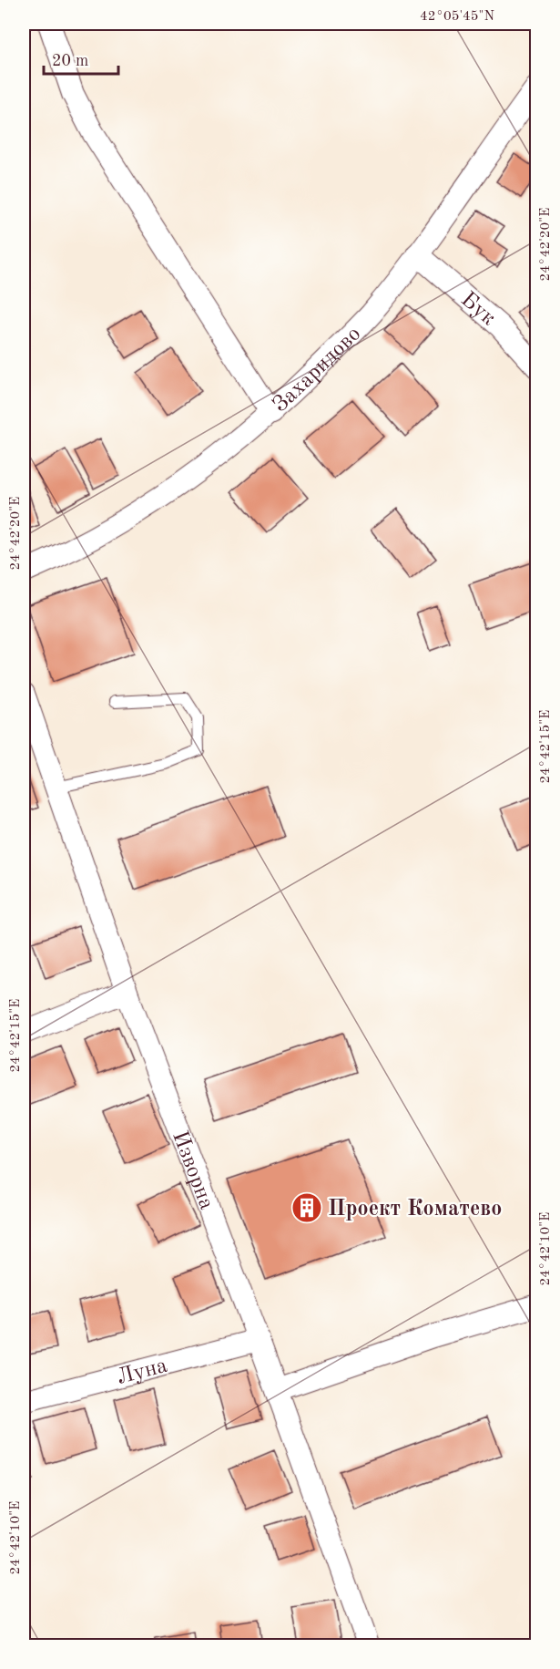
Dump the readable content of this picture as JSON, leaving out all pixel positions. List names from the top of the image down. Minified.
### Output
{"streets":{"street":["Бук","Захаридово","Изворна","Луна"]},"crossings":[["Бук","Захаридово"],["Изворна","Луна"]],"places":{"building":["Проект Коматево"]},"scale_bar":"20 m","coordinates":["42°05'45\"N","24°42'20\"E","24°42'15\"E","24°42'10\"E"]}
